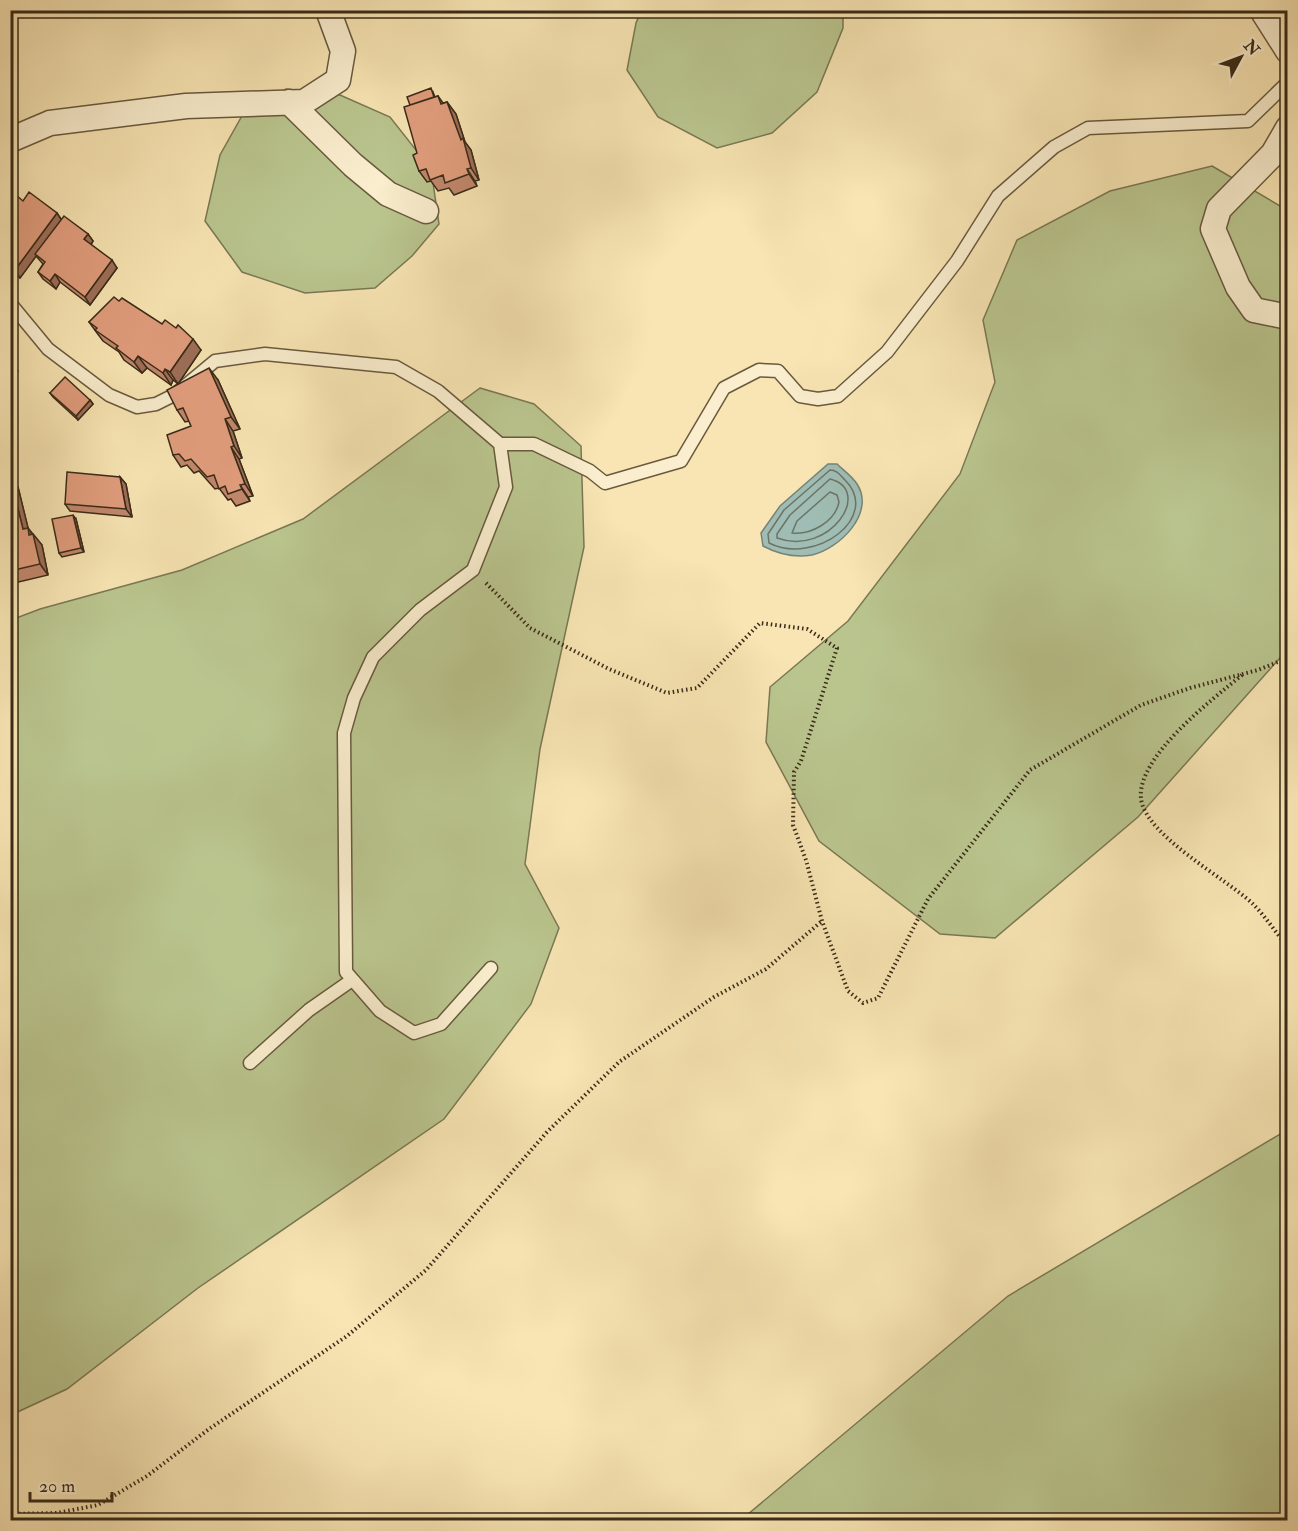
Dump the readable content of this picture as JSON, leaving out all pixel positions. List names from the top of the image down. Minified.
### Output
{"scale_bar":"20 m","north":"top right"}
